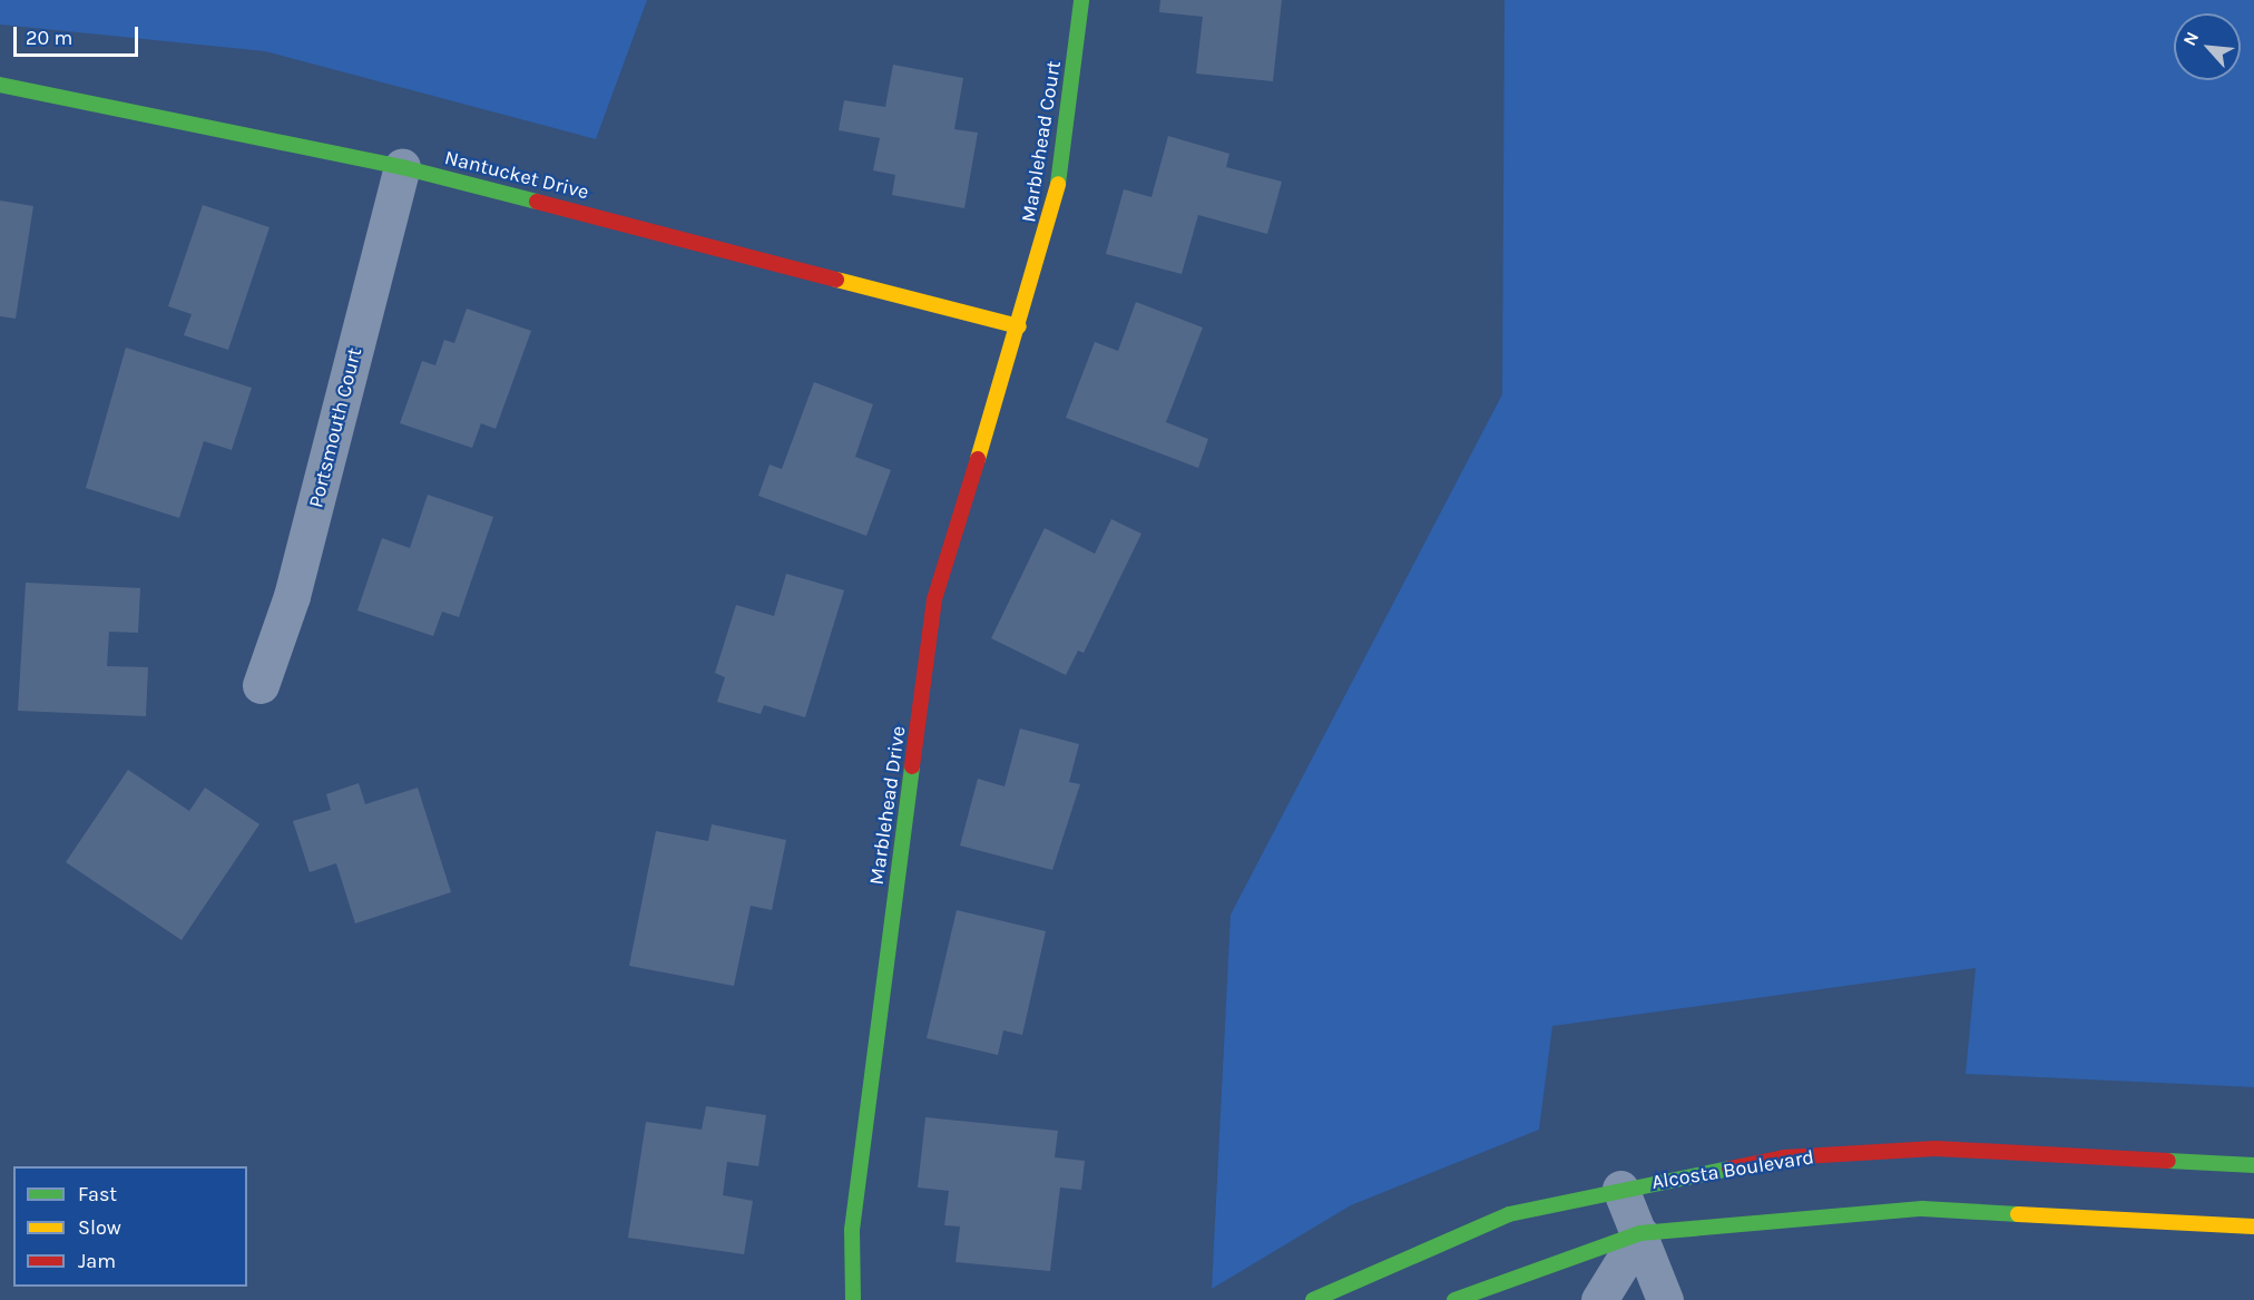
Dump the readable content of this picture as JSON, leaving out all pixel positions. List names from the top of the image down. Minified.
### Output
{"streets":{"street":["Marblehead Court","Nantucket Drive","Portsmouth Court","Marblehead Drive","Alcosta Boulevard"]},"crossings":[["Marblehead Court","Nantucket Drive"],["Marblehead Court","Marblehead Drive"],["Nantucket Drive","Portsmouth Court"],["Nantucket Drive","Marblehead Drive"]],"legend":["Fast","Slow","Jam"],"scale_bar":"20 m","north":"top left"}
